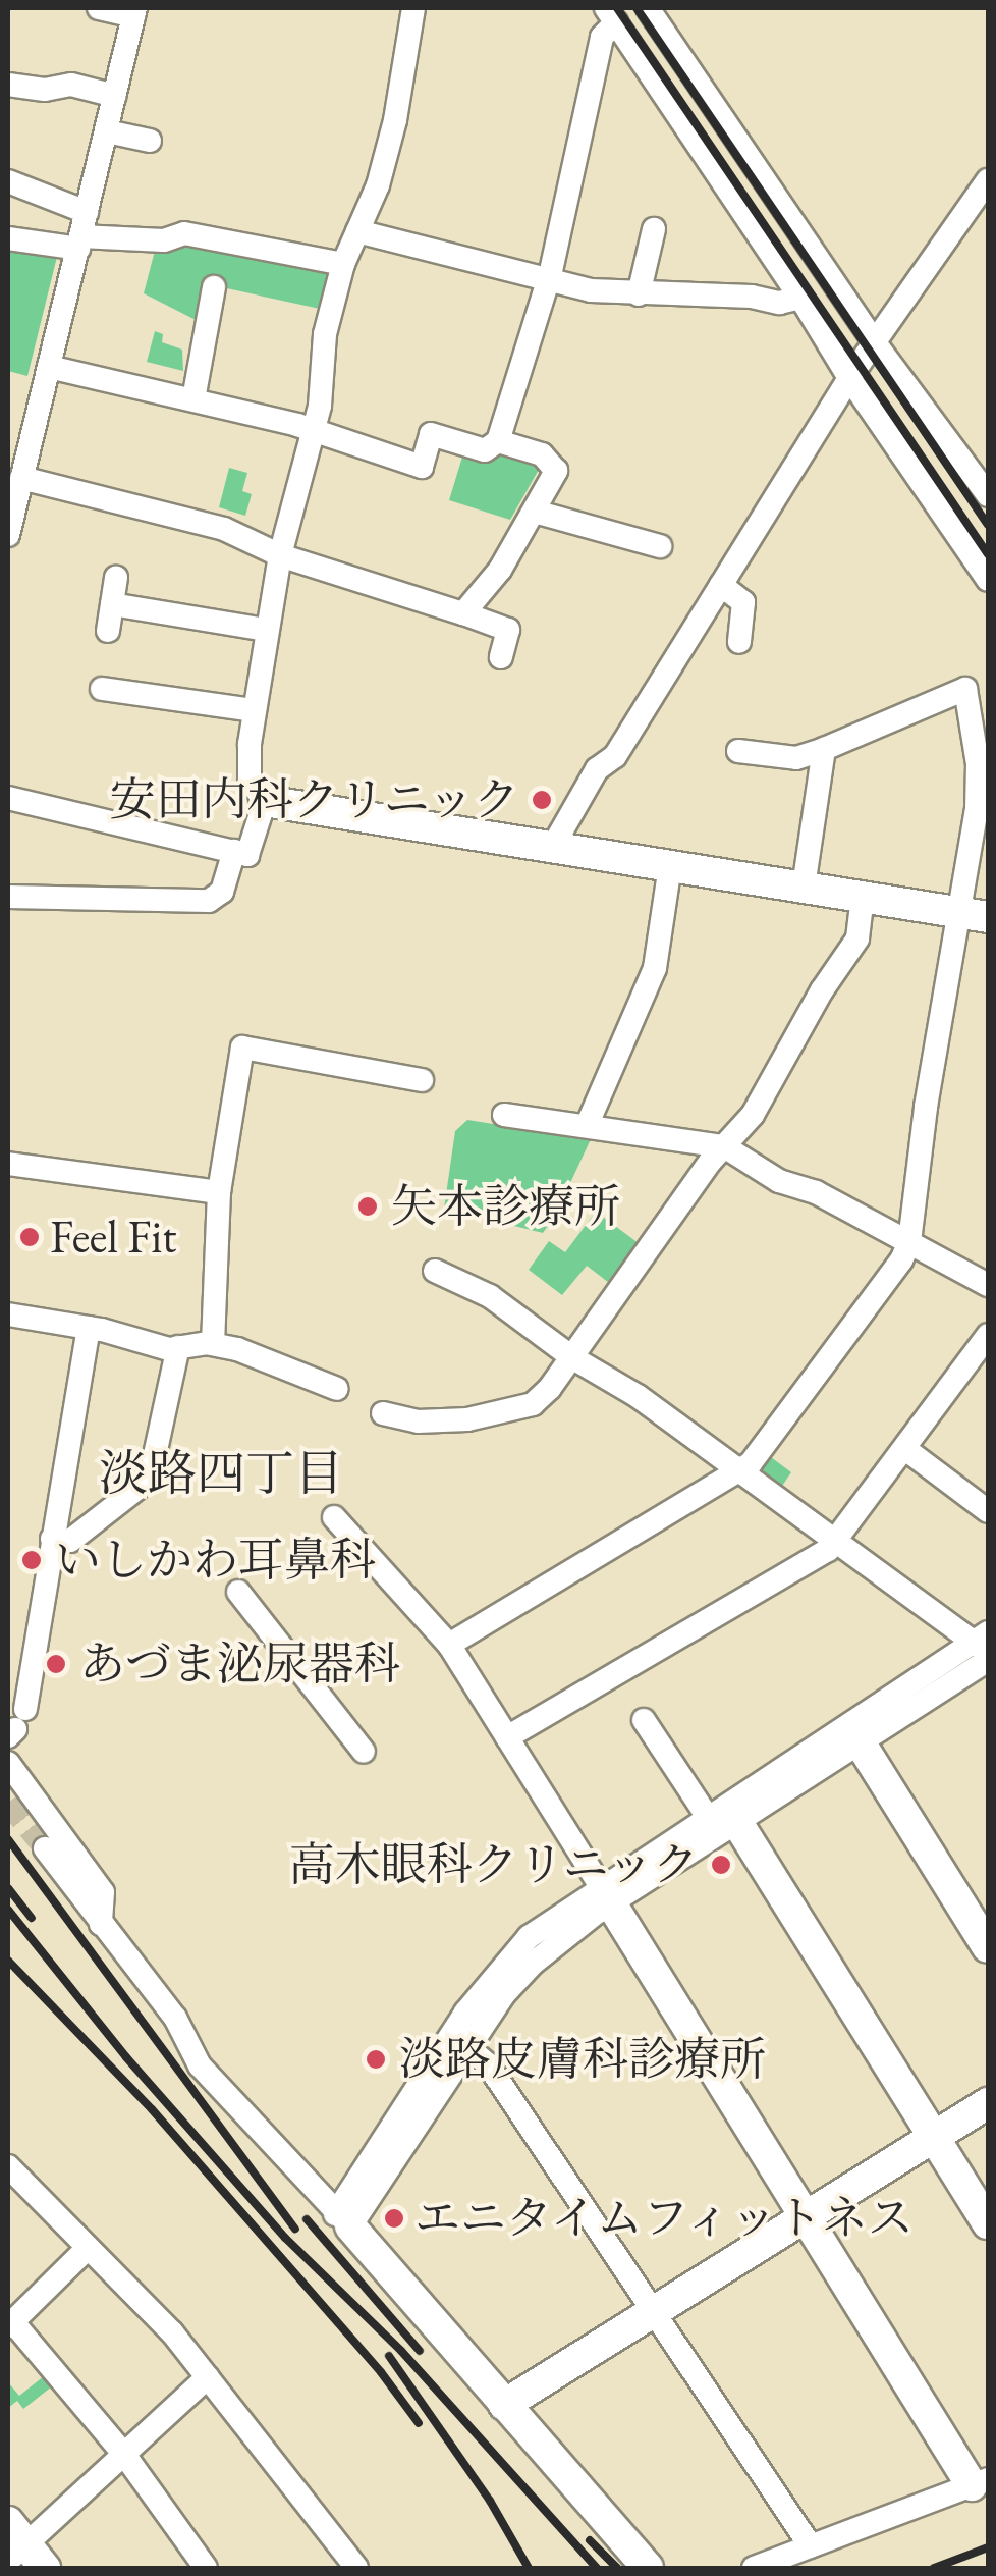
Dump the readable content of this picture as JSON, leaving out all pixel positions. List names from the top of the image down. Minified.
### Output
{"districts":["淡路四丁目"],"places":["安田内科クリニック","矢本診療所","Feel Fit","いしかわ耳鼻科","あづま泌尿器科","高木眼科クリニック","淡路皮膚科診療所","エニタイムフィットネス"]}
